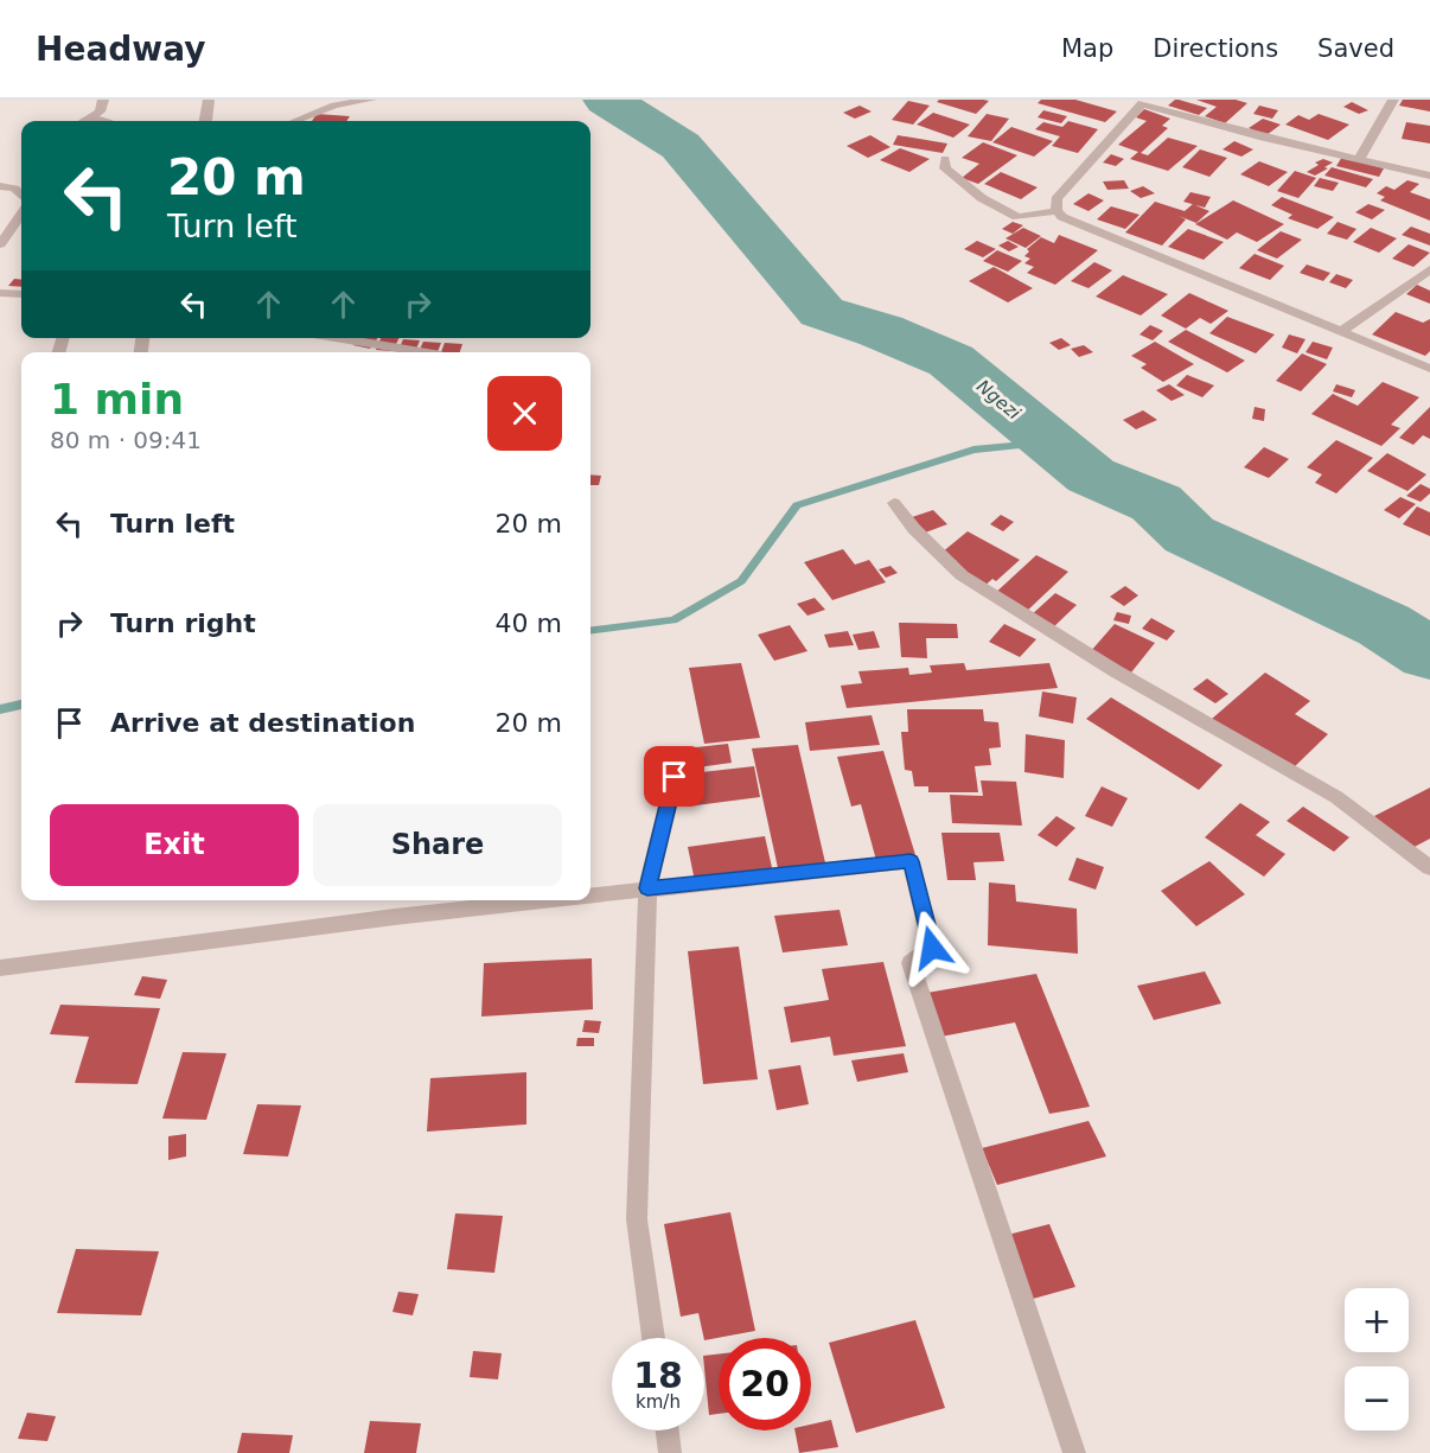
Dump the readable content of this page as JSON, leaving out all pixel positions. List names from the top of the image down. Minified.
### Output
{"water":["Ngezi"],"page":{"header":"Headway","nav":["Map","Directions","Saved"],"turn":["20 m","Turn left"],"heading":["1 min","80 m · 09:41"],"list":[{"name":"Turn left","value":"20 m"},{"name":"Turn right","value":"40 m"},{"name":"Arrive at destination","value":"20 m"}],"buttons":["Exit","Share"],"map_buttons":["+","−"],"speed":"18 km/h","limit":"20"}}
